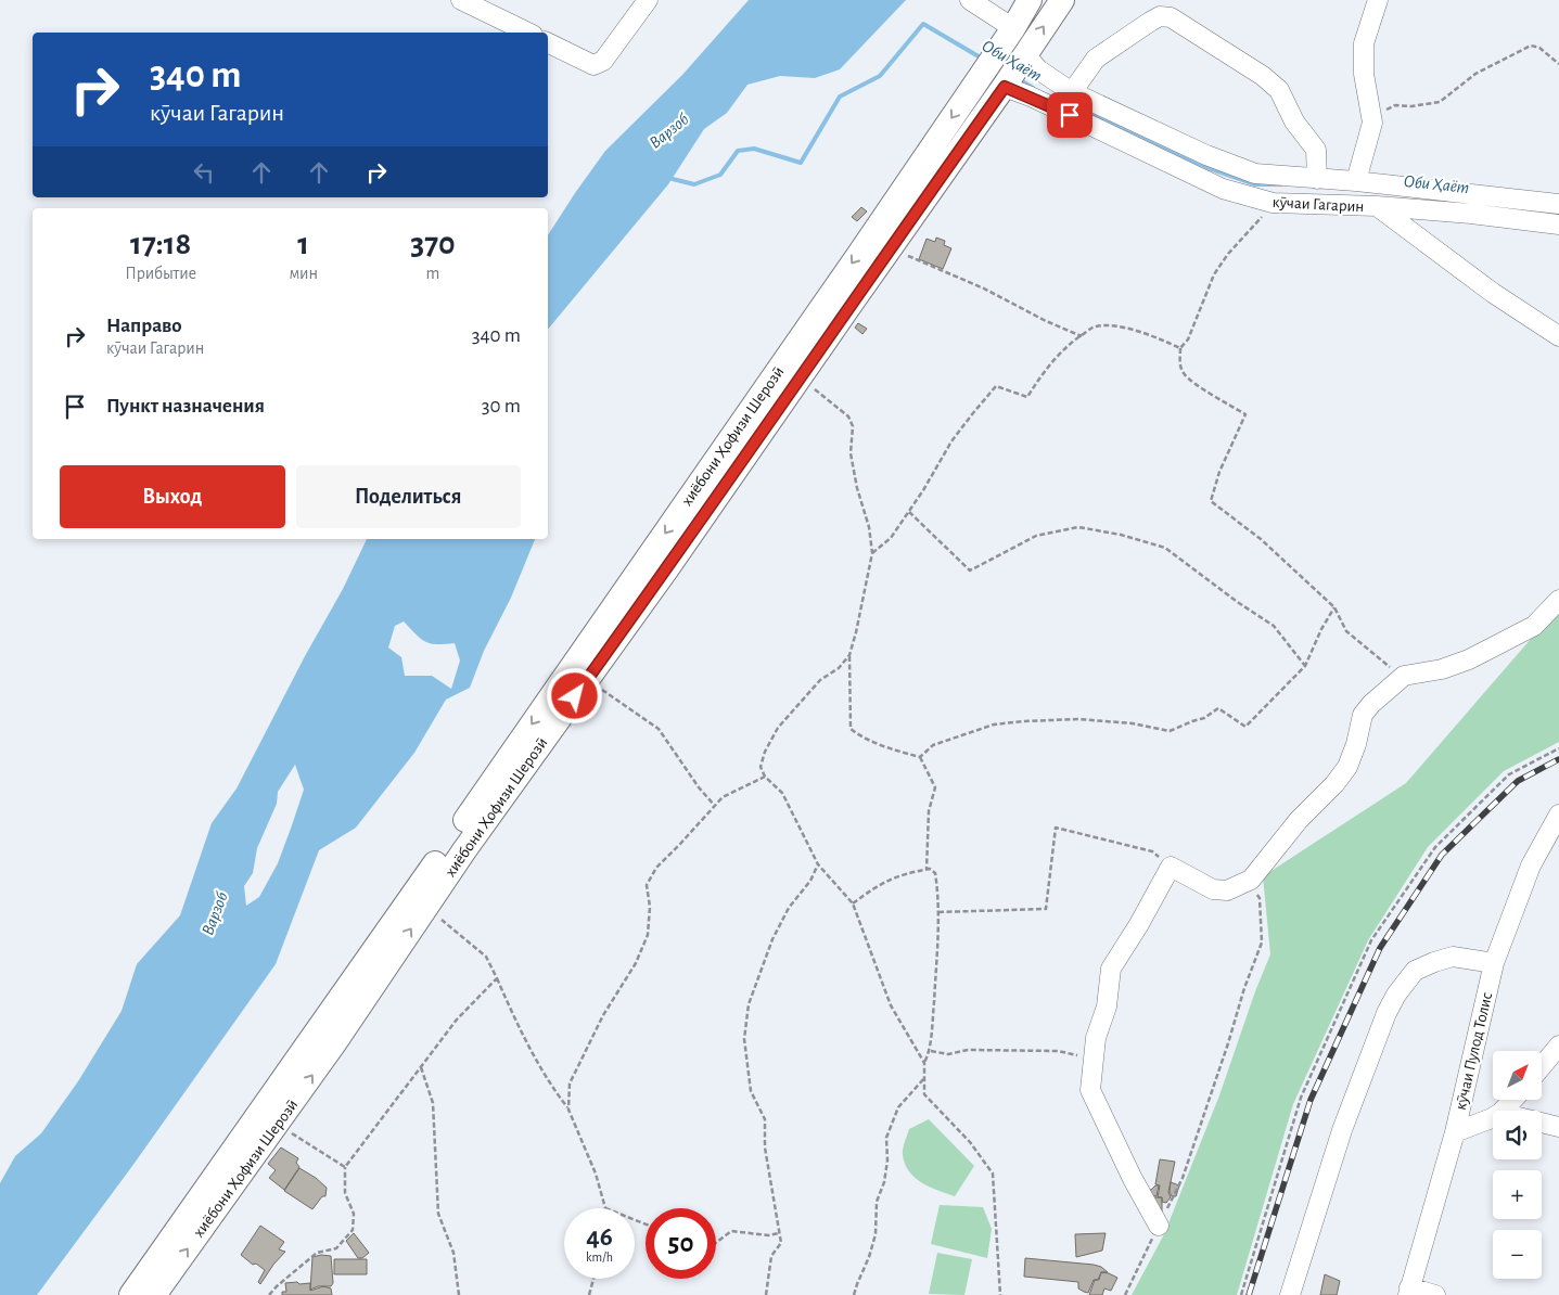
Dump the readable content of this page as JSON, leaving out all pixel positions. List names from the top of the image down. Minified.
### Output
{"streets":{"main road":["хиёбони Ҳофизи Шерозӣ"],"street":["кӯчаи Гагарин","кӯчаи Пулод Толис"]},"crossings":[["кӯчаи Гагарин","хиёбони Ҳофизи Шерозӣ"]],"water":["Оби Ҳаёт","Варзоб"],"north":"top right","page":{"turn":["340 m","кӯчаи Гагарин"],"eta":["17:18","Прибытие","1","мин","370","m"],"list":[{"name":"Направо","note":"кӯчаи Гагарин","value":"340 m"},{"name":"Пункт назначения","value":"30 m"}],"buttons":["Выход","Поделиться"],"map_buttons":["+","−"],"speed":"46 km/h","limit":"50"}}
